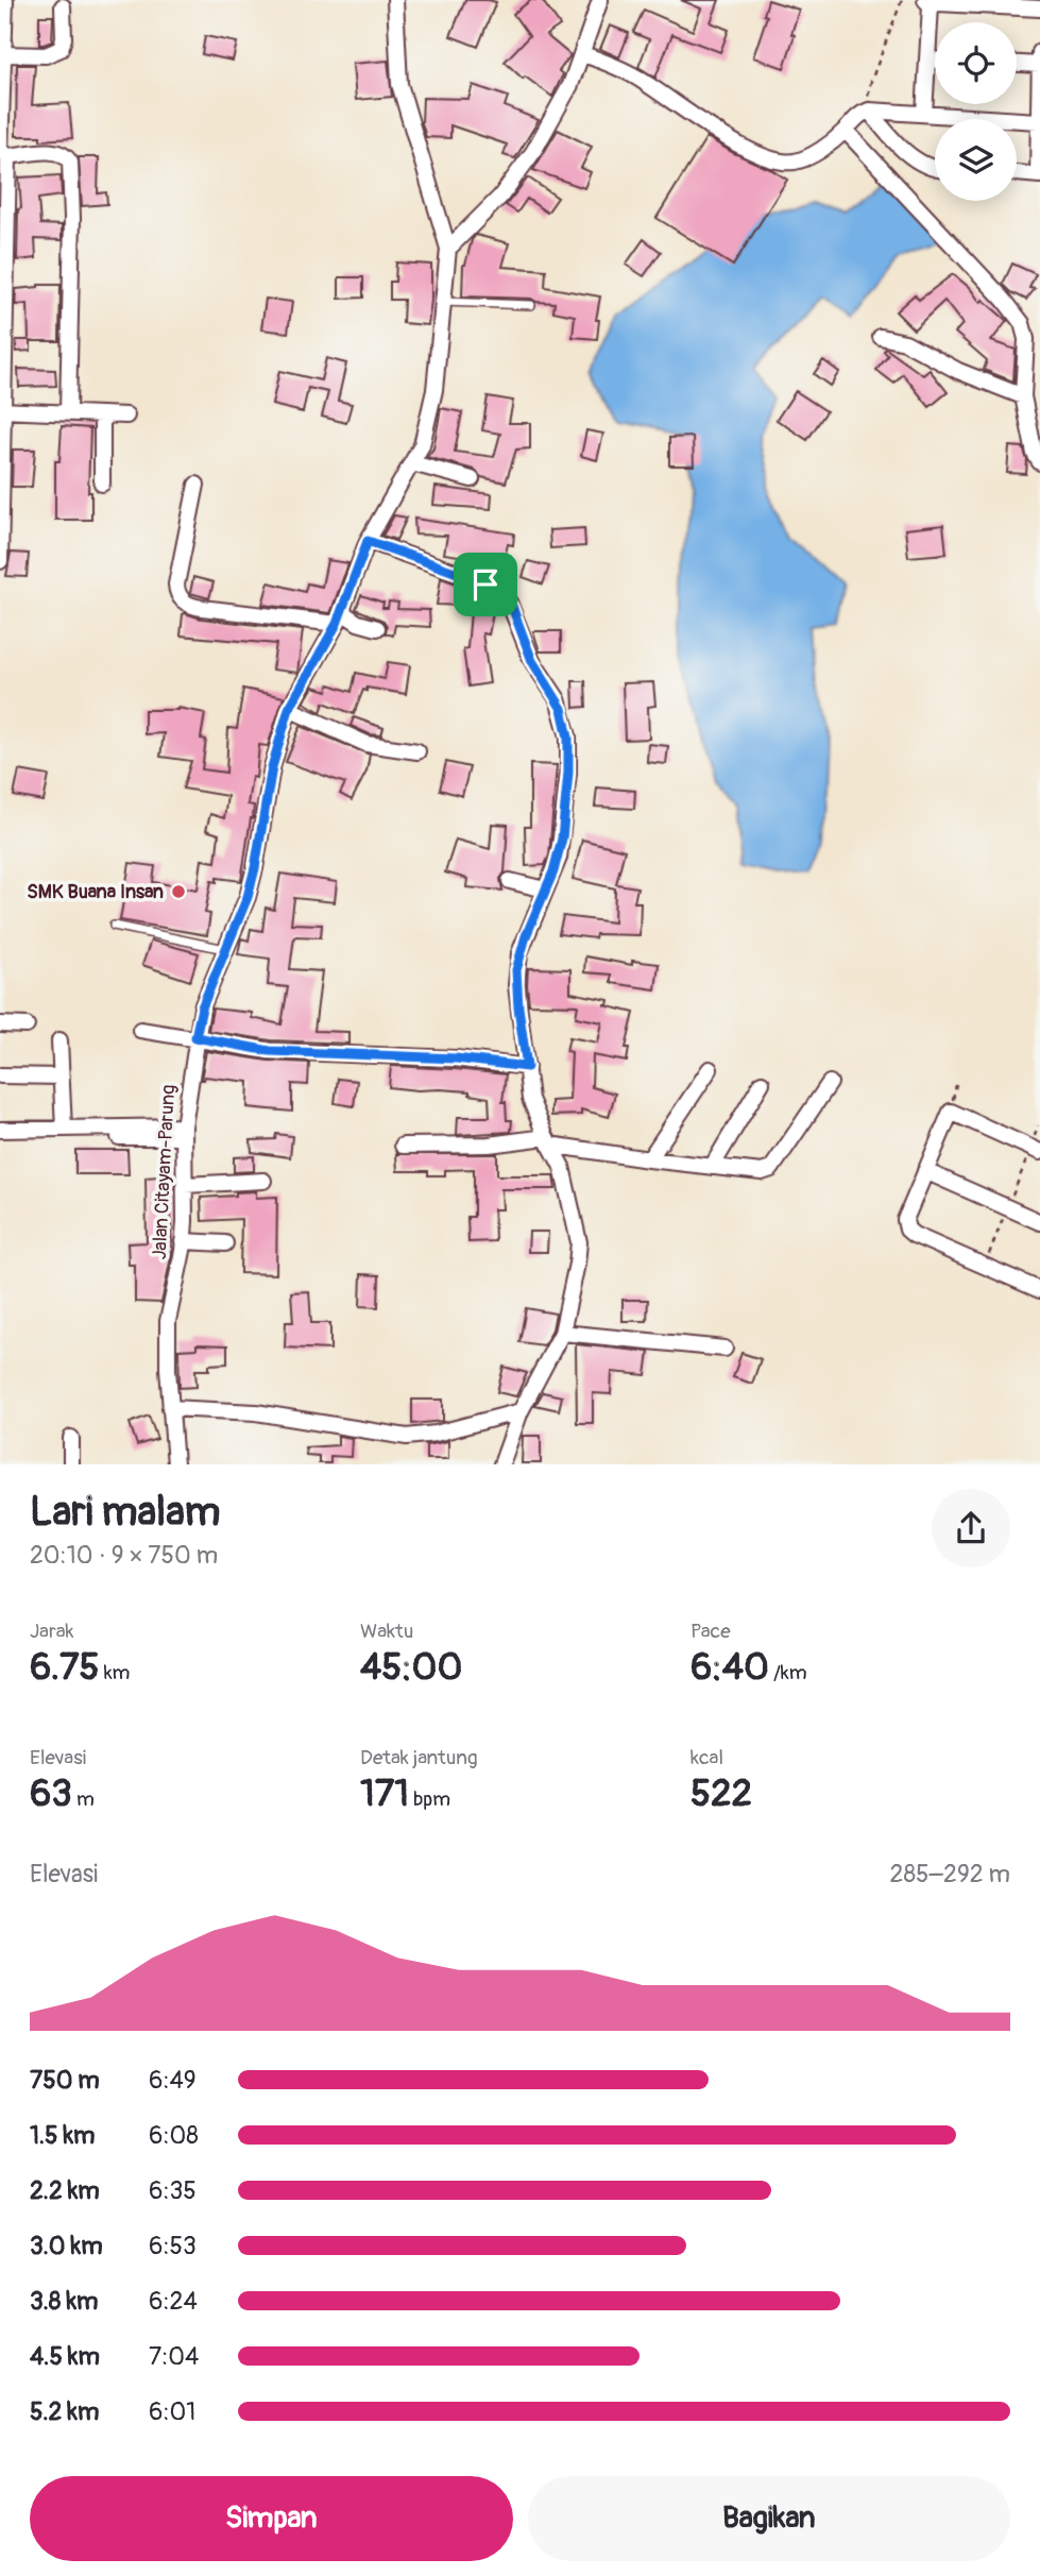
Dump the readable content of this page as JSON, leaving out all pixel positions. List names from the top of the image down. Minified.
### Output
{"streets":{"street":["Jalan Citayam-Parung"]},"places":["SMK Buana Insan"],"page":{"heading":["Lari malam","20:10 · 9 × 750 m"],"stats":[["Jarak","6.75 km"],["Waktu","45:00"],["Pace","6:40 /km"],["Elevasi","63 m"],["Detak jantung","171 bpm"],["kcal","522"]],"chart":["Elevasi","285–292 m"],"list":[{"name":"750 m","note":"6:49"},{"name":"1.5 km","note":"6:08"},{"name":"2.2 km","note":"6:35"},{"name":"3.0 km","note":"6:53"},{"name":"3.8 km","note":"6:24"},{"name":"4.5 km","note":"7:04"},{"name":"5.2 km","note":"6:01"}],"buttons":["Simpan","Bagikan"]}}
